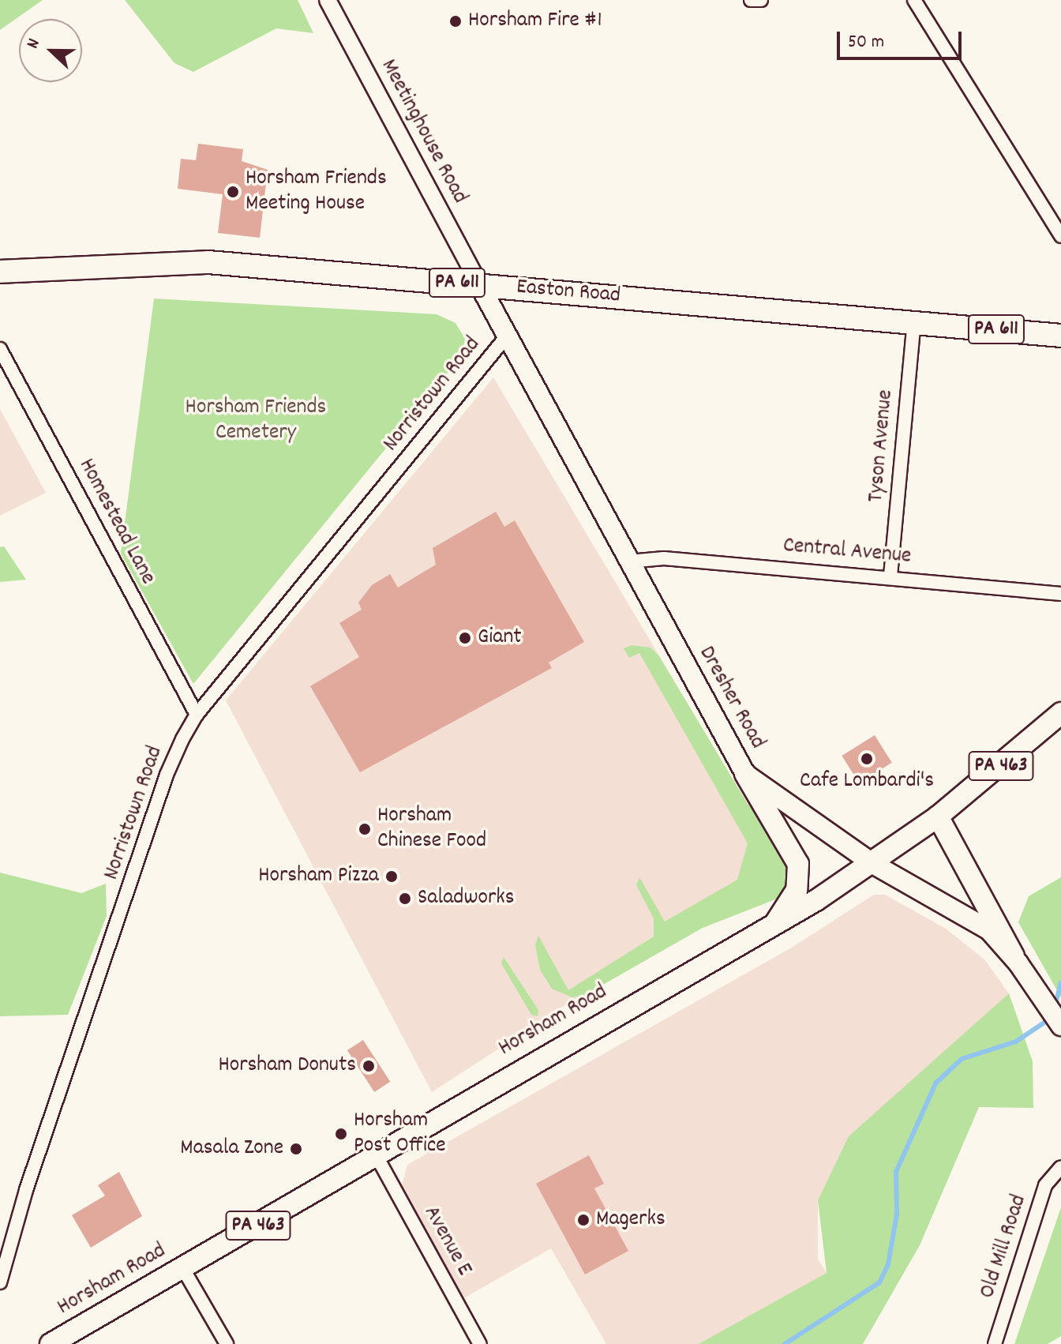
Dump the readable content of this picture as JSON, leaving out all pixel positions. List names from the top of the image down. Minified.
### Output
{"streets":{"highway":["PA 611","Easton Road"],"main road":["Dresher Road","PA 463","Horsham Road"],"street":["Meetinghouse Road","Norristown Road","Tyson Avenue","Homestead Lane","Central Avenue","Avenue E","Old Mill Road"]},"crossings":[["Meetinghouse Road","Easton Road"],["Meetinghouse Road","Dresher Road"],["Easton Road","Tyson Avenue"],["Easton Road","Dresher Road"],["Norristown Road","Homestead Lane"],["Norristown Road","Dresher Road"],["Tyson Avenue","Central Avenue"],["Central Avenue","Dresher Road"],["Dresher Road","Horsham Road"],["Horsham Road","Avenue E"]],"parks":["Horsham Friends Cemetery"],"places":["Horsham Fire #1","Horsham Friends Meeting House","Giant","Cafe Lombardi's","Horsham Chinese Food","Horsham Pizza","Saladworks","Horsham Donuts","Horsham Post Office","Masala Zone","Magerks"],"scale_bar":"50 m","north":"left"}
